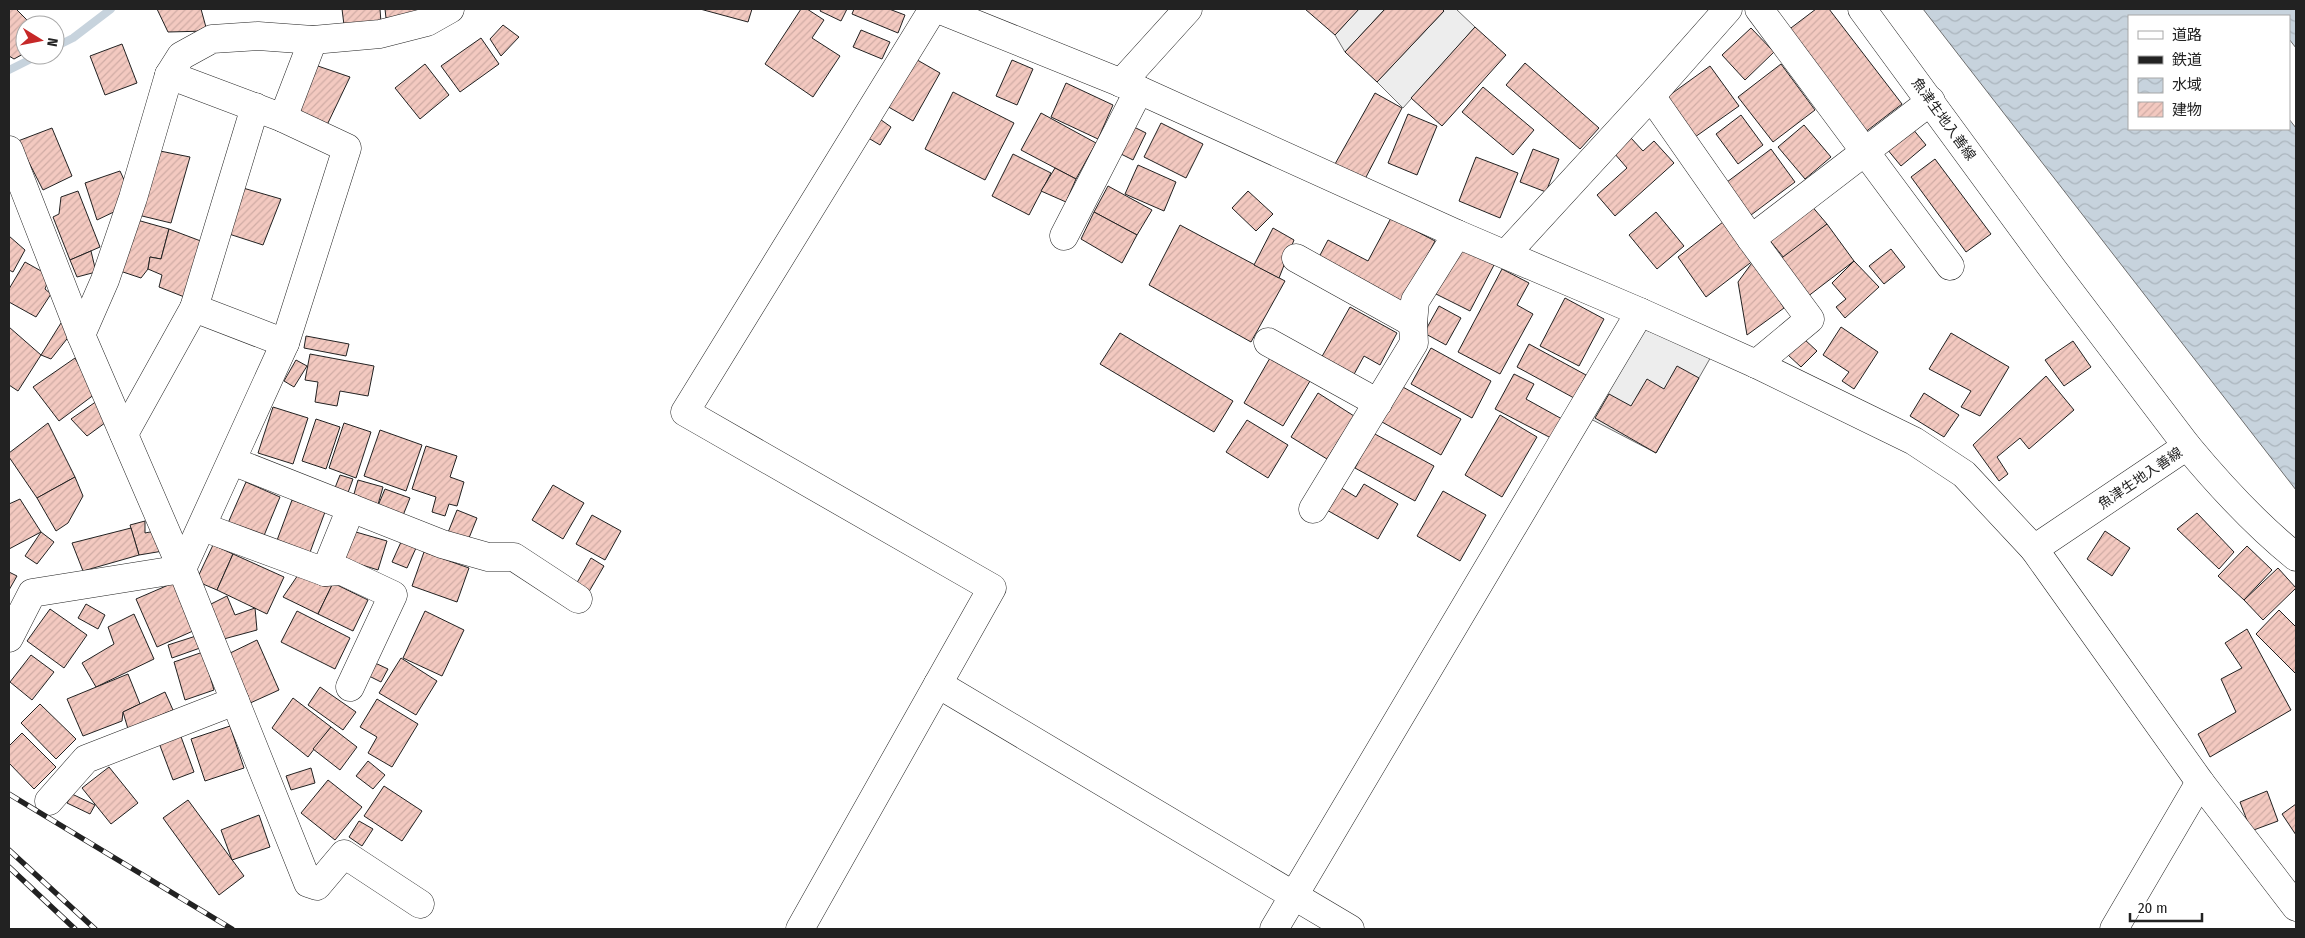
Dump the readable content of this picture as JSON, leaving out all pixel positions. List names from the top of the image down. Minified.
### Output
{"streets":{"street":["魚津生地入善線"]},"legend":["道路","鉄道","水域","建物"],"scale_bar":"20 m","north":"right"}
